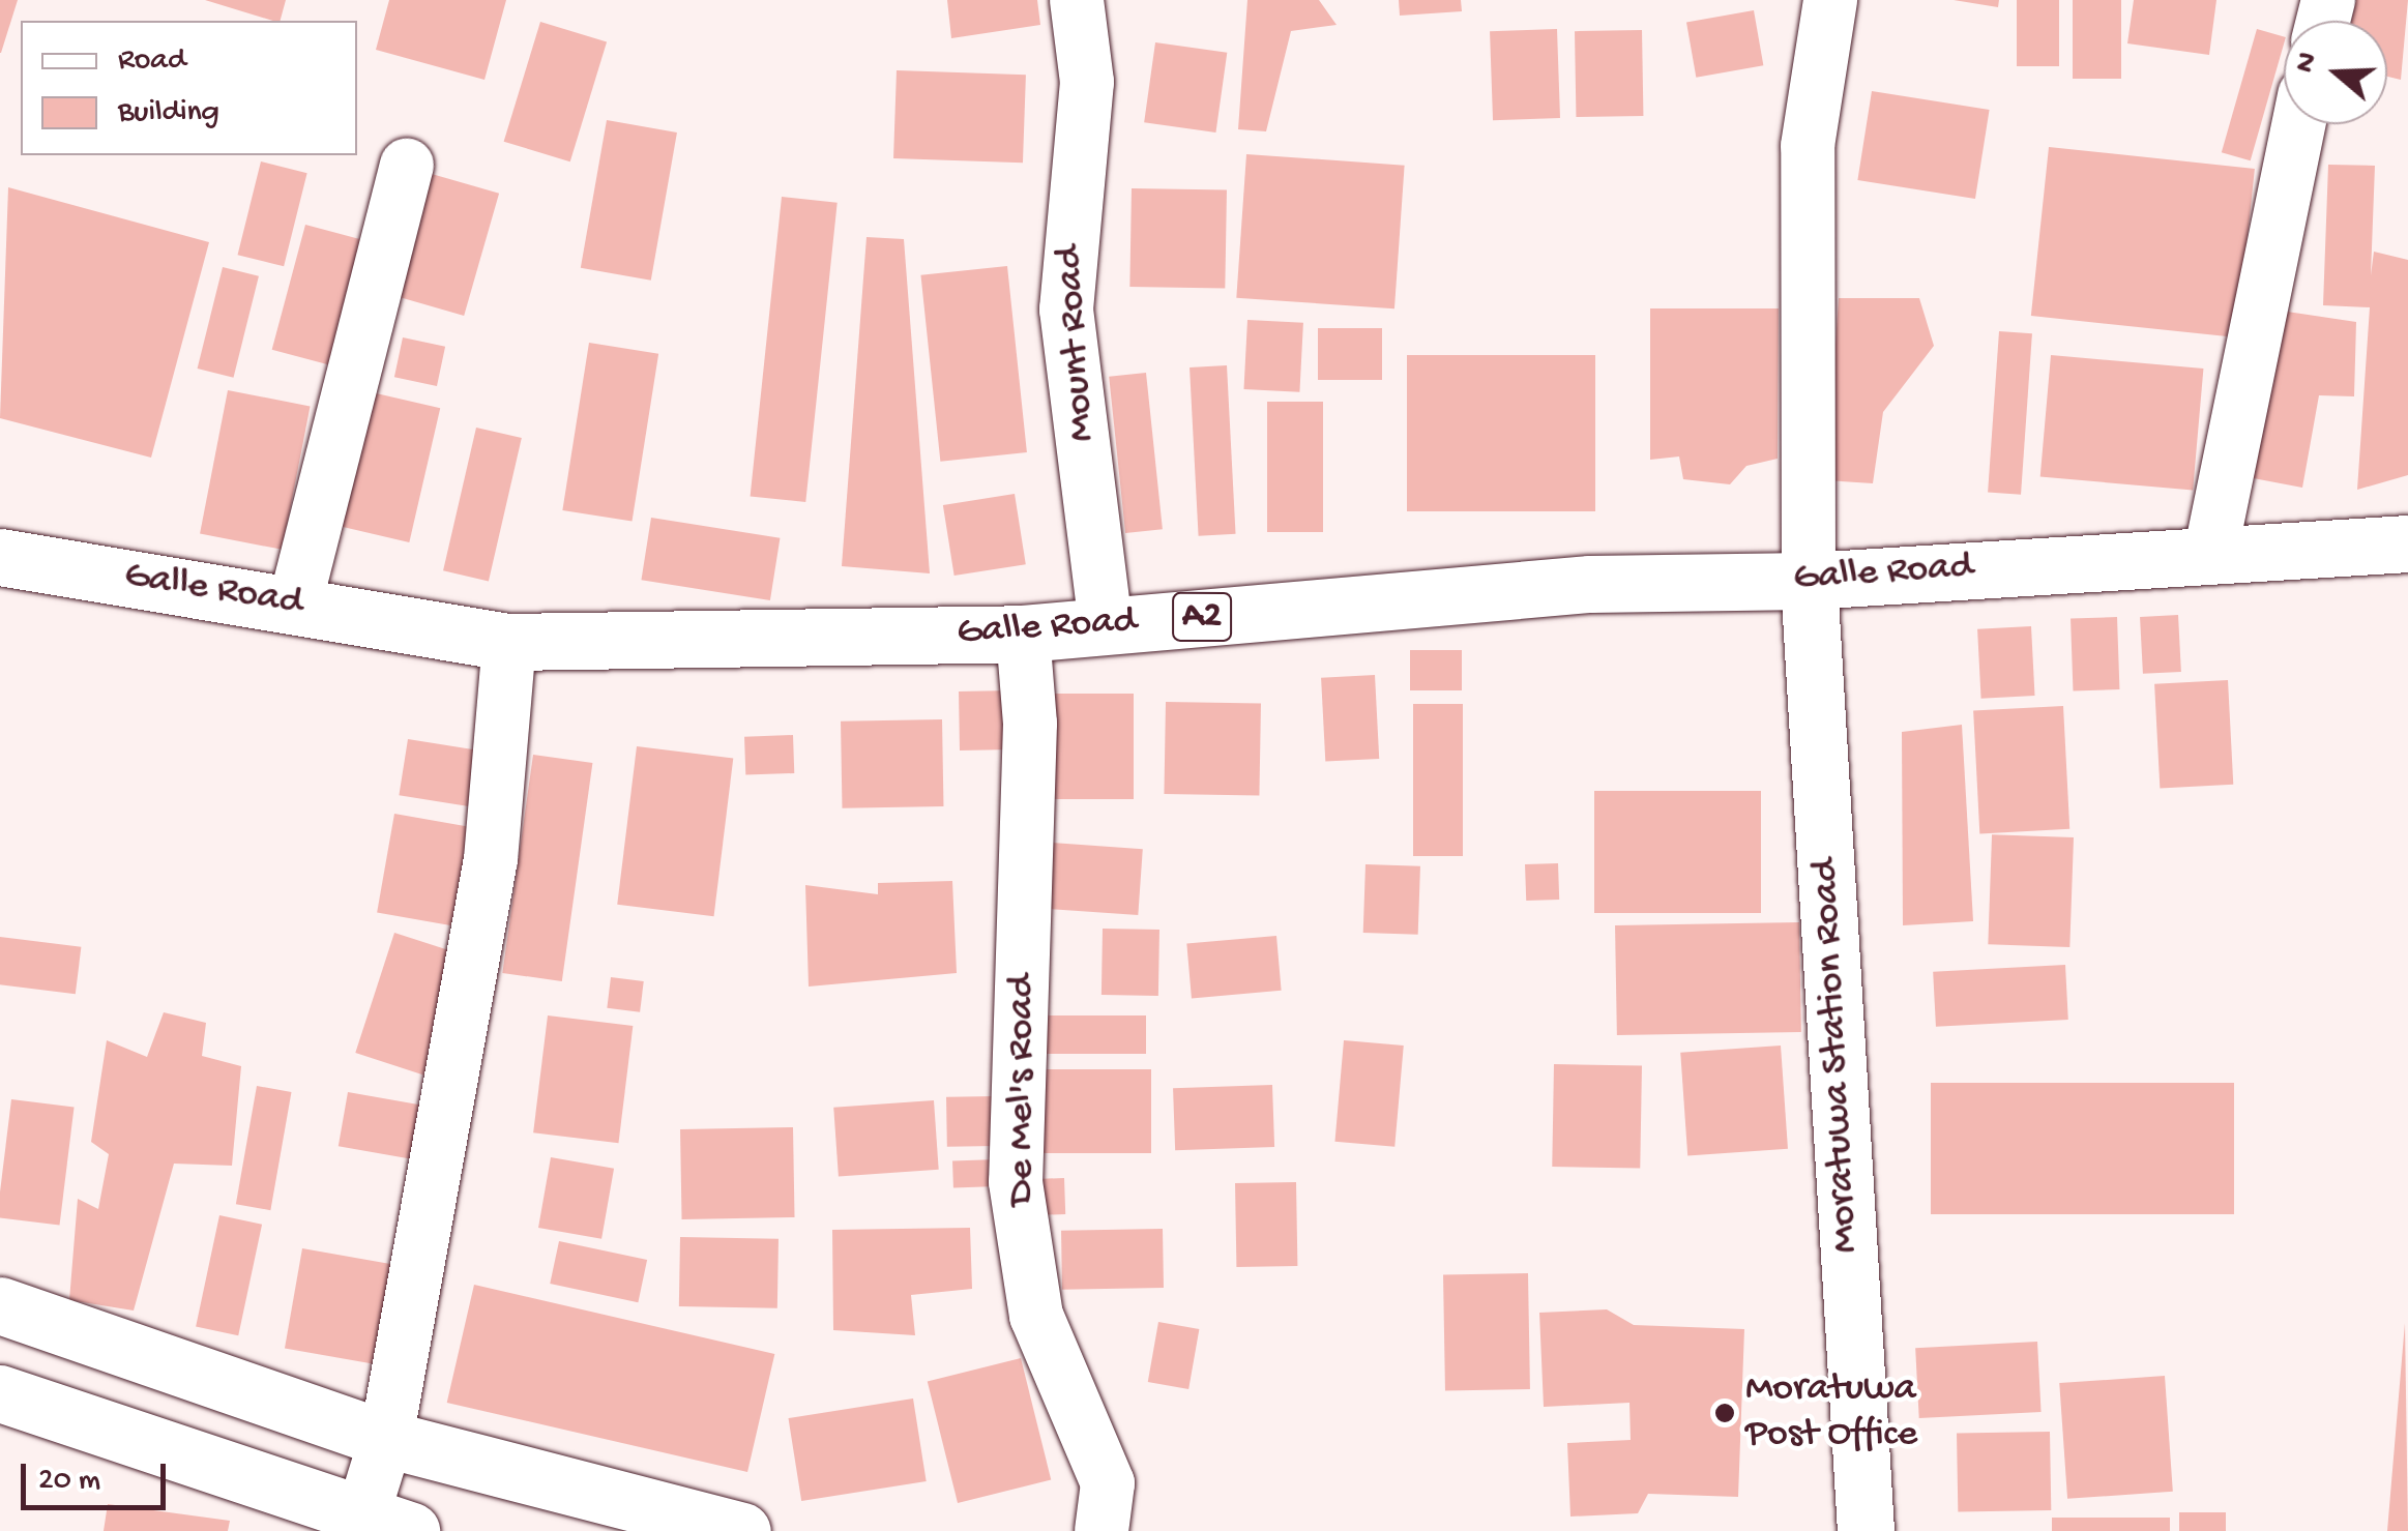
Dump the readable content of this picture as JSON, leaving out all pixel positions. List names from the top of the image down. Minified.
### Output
{"streets":{"main road":["Galle Road","A2","Moratuwa Station Road"],"street":["Mount Road","De Mel's Road"]},"crossings":[["Mount Road","Galle Road"],["Galle Road","Moratuwa Station Road"],["Galle Road","De Mel's Road"]],"places":["Moratuwa Post Office"],"legend":["Road","Building"],"scale_bar":"20 m","north":"left"}
